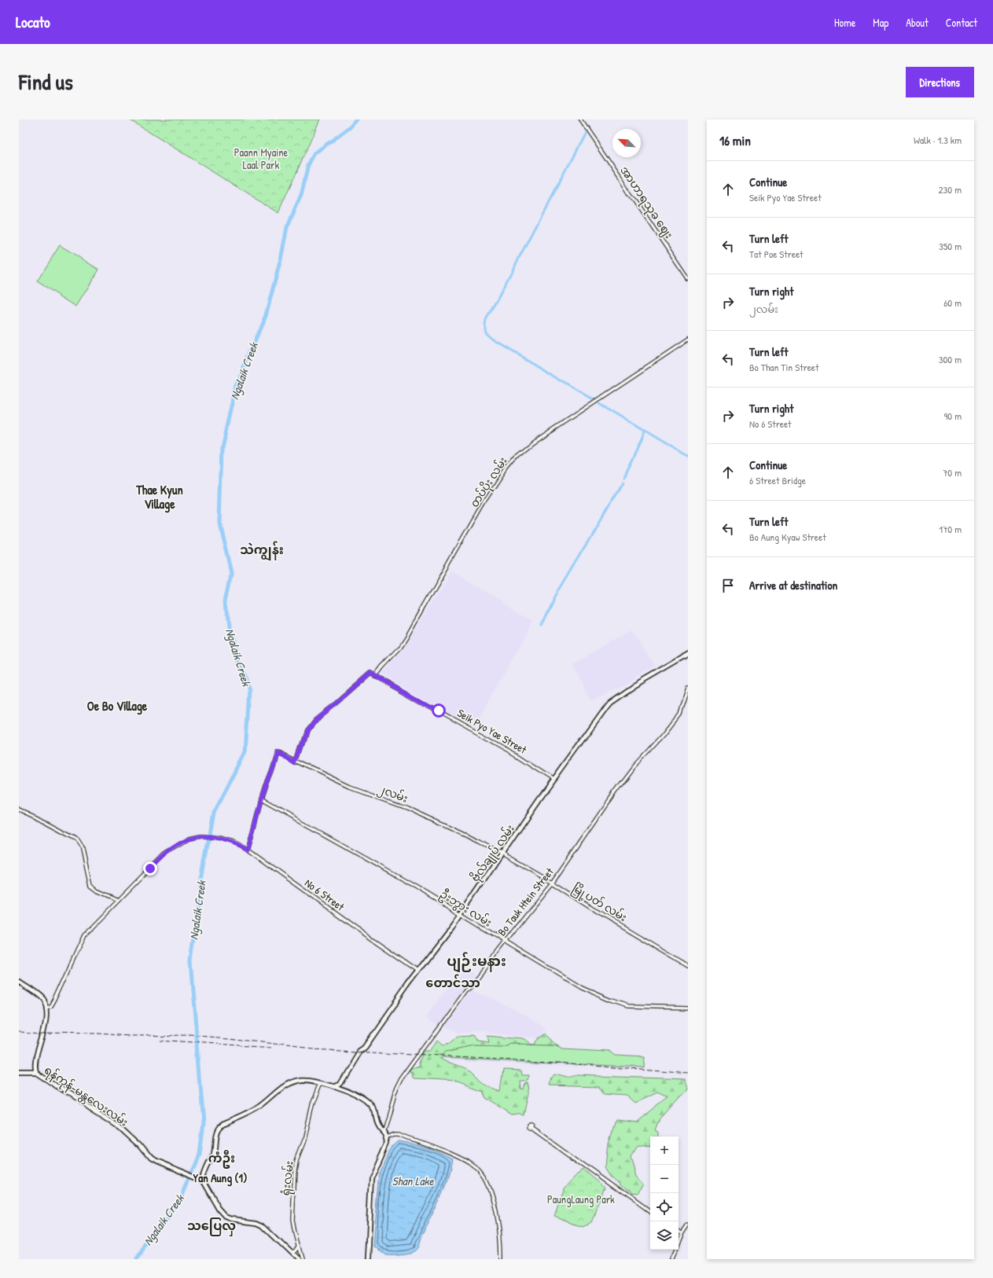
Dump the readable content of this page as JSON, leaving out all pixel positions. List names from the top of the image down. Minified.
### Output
{"streets":{"main road":["ဗိုလ်ချုပ် လမ်း","ရန်ကုန်-မန္တလေးလမ်း"],"street":["အာဟာရသုခ ဈေး","တပ်ပိုး လမ်း","Seik Pyo Yae Street","၂လမ်း","No 6 Street","Bo Tauk Htein Street","မြို့ပတ် လမ်း","ဦးဘွား လမ်း","ရုံးလမ်း"]},"crossings":[["တပ်ပိုး လမ်း","Seik Pyo Yae Street"],["Seik Pyo Yae Street","၂လမ်း"],["Seik Pyo Yae Street","ဗိုလ်ချုပ် လမ်း"],["၂လမ်း","ဗိုလ်ချုပ် လမ်း"],["၂လမ်း","မြို့ပတ် လမ်း"],["၂လမ်း","ဦးဘွား လမ်း"],["ဗိုလ်ချုပ် လမ်း","No 6 Street"],["ဗိုလ်ချုပ် လမ်း","မြို့ပတ် လမ်း"],["ဗိုလ်ချုပ် လမ်း","ဦးဘွား လမ်း"],["No 6 Street","ရန်ကုန်-မန္တလေးလမ်း"],["Bo Tauk Htein Street","မြို့ပတ် လမ်း"],["Bo Tauk Htein Street","ဦးဘွား လမ်း"]],"districts":["Thae Kyun Village","သဲကျွန်း","Oe Bo Village","ပျဉ်းမနား","တောင်သာ","ကံဦး","Yan Aung (1)","သပြေလှ"],"water":["Ngalaik Creek","Shan Lake"],"parks":["Paann Myaine Laal Park","PaungLaung Park"],"north":"top left","page":{"header":"Locato","nav":["Home","Map","About","Contact"],"title":"Find us","buttons":"Directions","heading":["16 min","Walk · 1.3 km"],"list":[["Continue","Seik Pyo Yae Street","230 m"],["Turn left","Tat Poe Street","350 m"],["Turn right","၂လမ်း","60 m"],["Turn left","Bo Than Tin Street","300 m"],["Turn right","No 6 Street","90 m"],["Continue","6 Street Bridge","70 m"],["Turn left","Bo Aung Kyaw Street","170 m"],"Arrive at destination"],"map_buttons":["+","−"]}}
